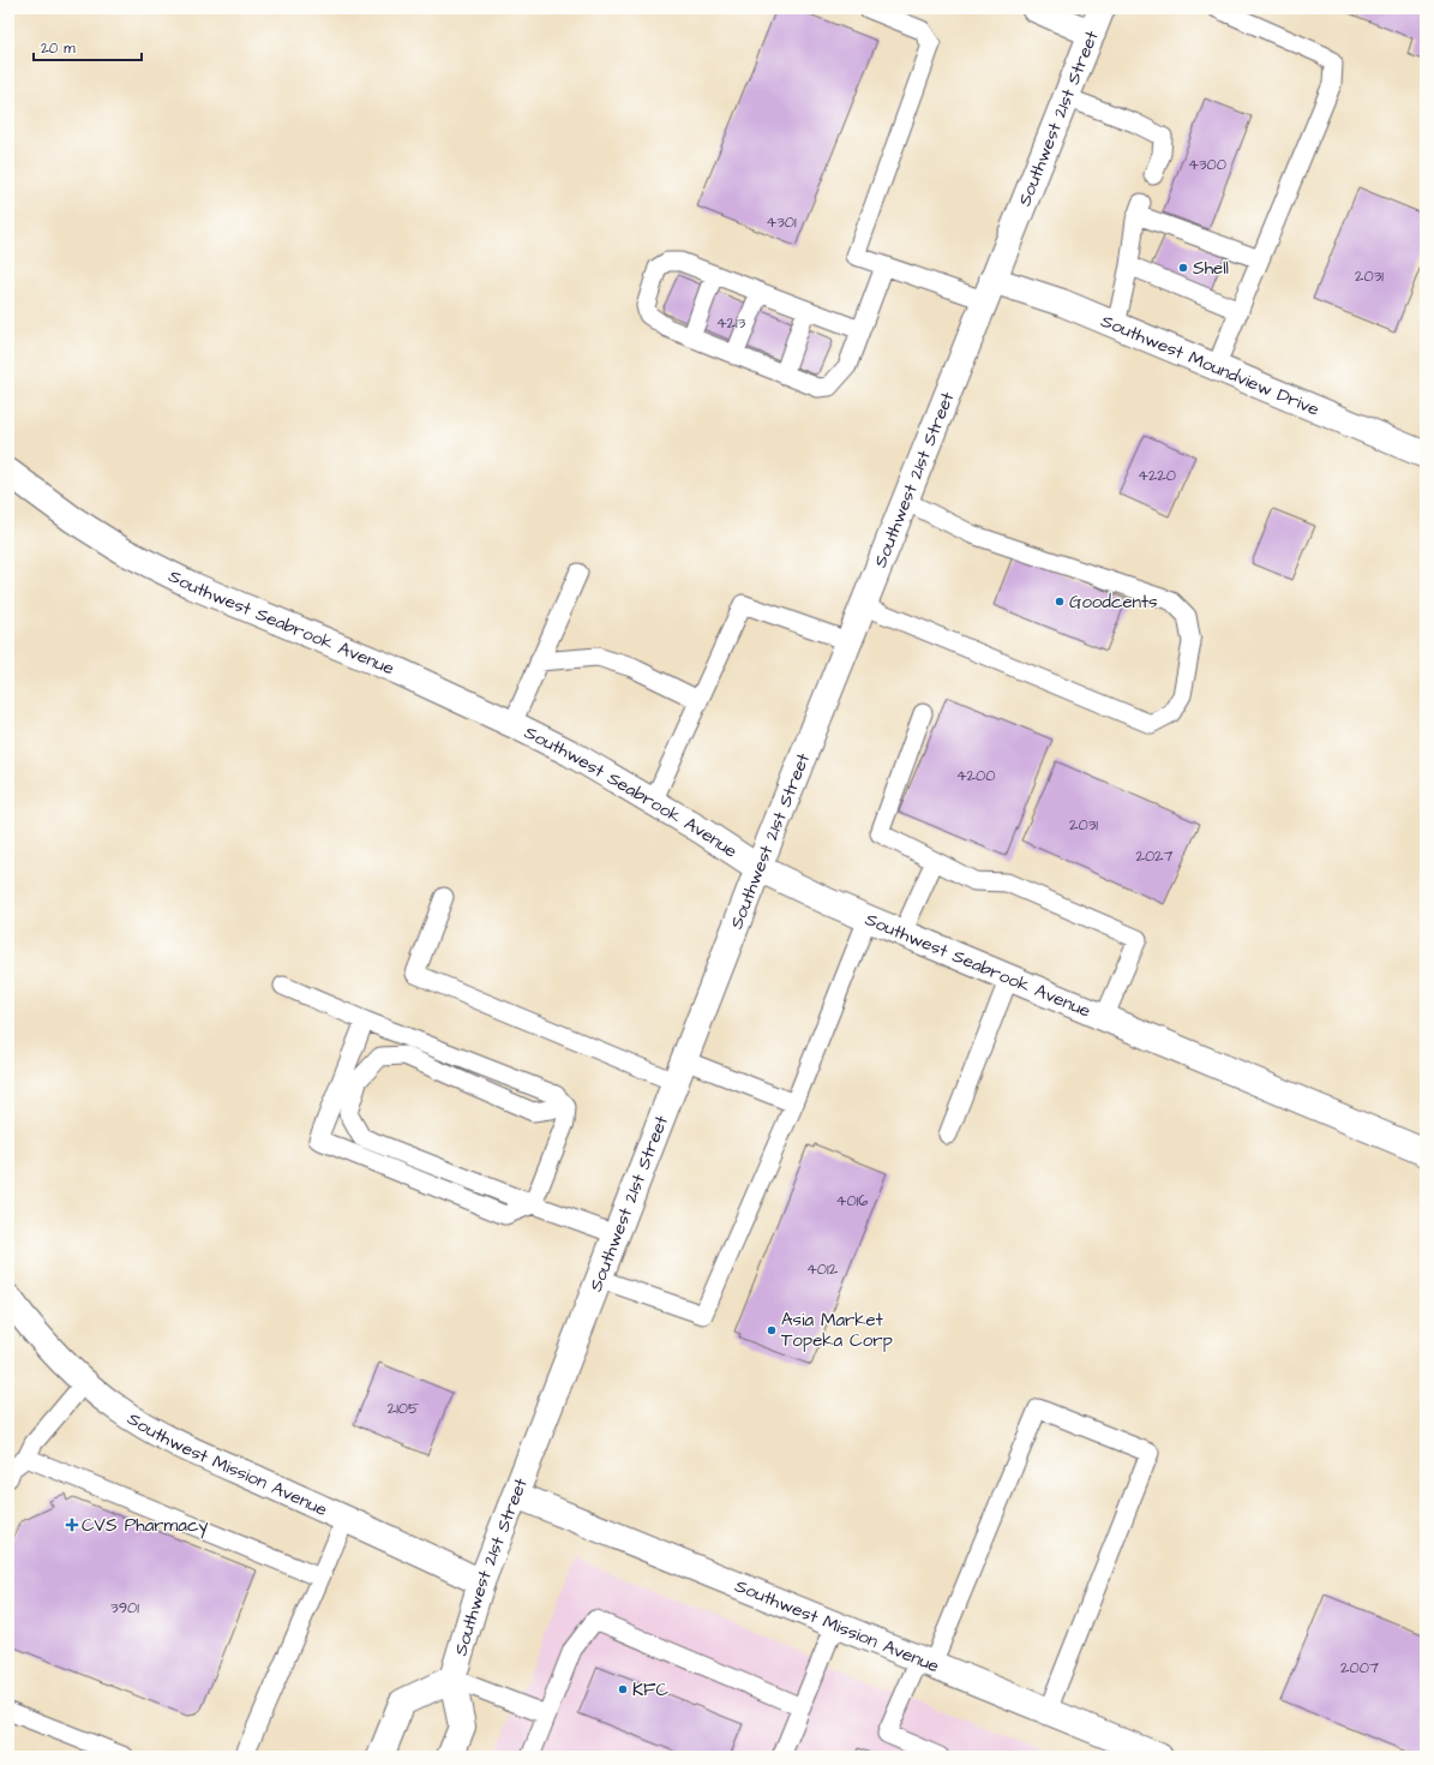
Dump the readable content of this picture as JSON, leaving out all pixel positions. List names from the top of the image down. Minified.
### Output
{"streets":{"street":["Southwest 21st Street","Southwest Moundview Drive","Southwest Seabrook Avenue","Southwest Mission Avenue"]},"crossings":[["Southwest 21st Street","Southwest Moundview Drive"],["Southwest 21st Street","Southwest Seabrook Avenue"],["Southwest 21st Street","Southwest Mission Avenue"]],"places":{"other":["Shell","Goodcents","Asia Market Topeka Corp","KFC"],"health":["CVS Pharmacy"]},"house_numbers":["4300","4301","2031","4213","4220","4200","2031","2027","4016","4012","2105","3901","2007"],"scale_bar":"20 m"}
